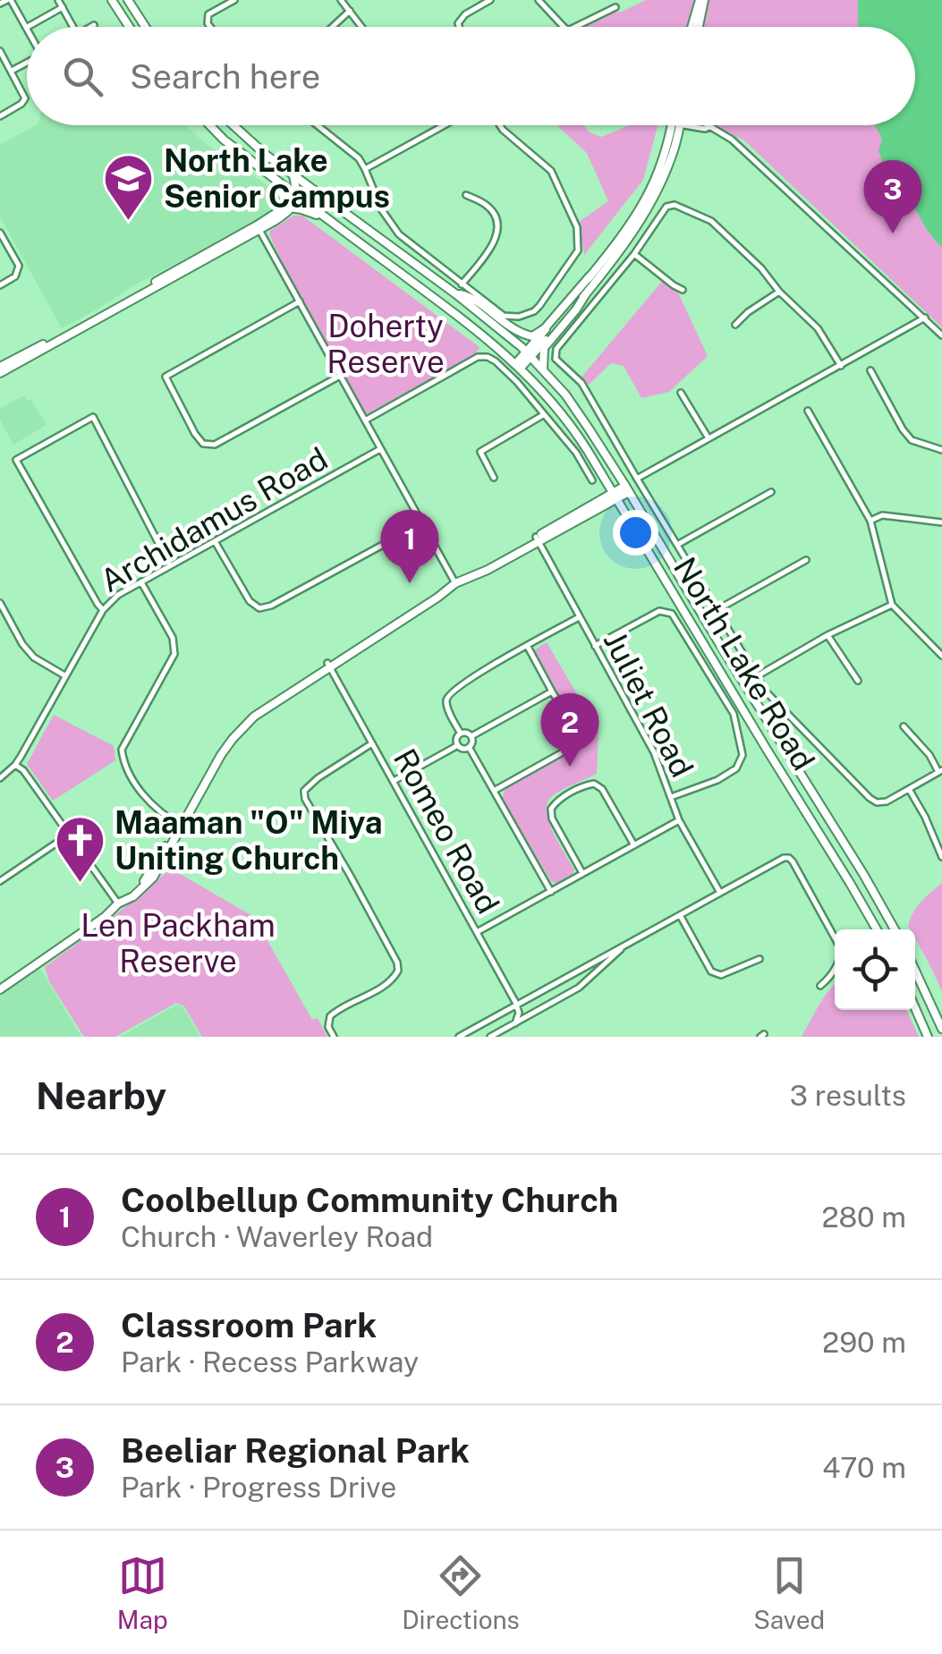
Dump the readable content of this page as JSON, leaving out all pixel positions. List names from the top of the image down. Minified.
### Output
{"streets":{"main road":["North Lake Road"],"street":["Archidamus Road","Juliet Road","Romeo Road"]},"parks":["Doherty Reserve","Len Packham Reserve"],"places":{"school or university":["North Lake Senior Campus"],"church":["Maaman \"O\" Miya Uniting Church"]},"page":{"search":"Search here","pins":["3","1","2"],"heading":["Nearby","3 results"],"list":[{"mark":"1","name":"Coolbellup Community Church","note":"Church · Waverley Road","value":"280 m"},{"mark":"2","name":"Classroom Park","note":"Park · Recess Parkway","value":"290 m"},{"mark":"3","name":"Beeliar Regional Park","note":"Park · Progress Drive","value":"470 m"}],"nav":["Map","Directions","Saved"]}}
